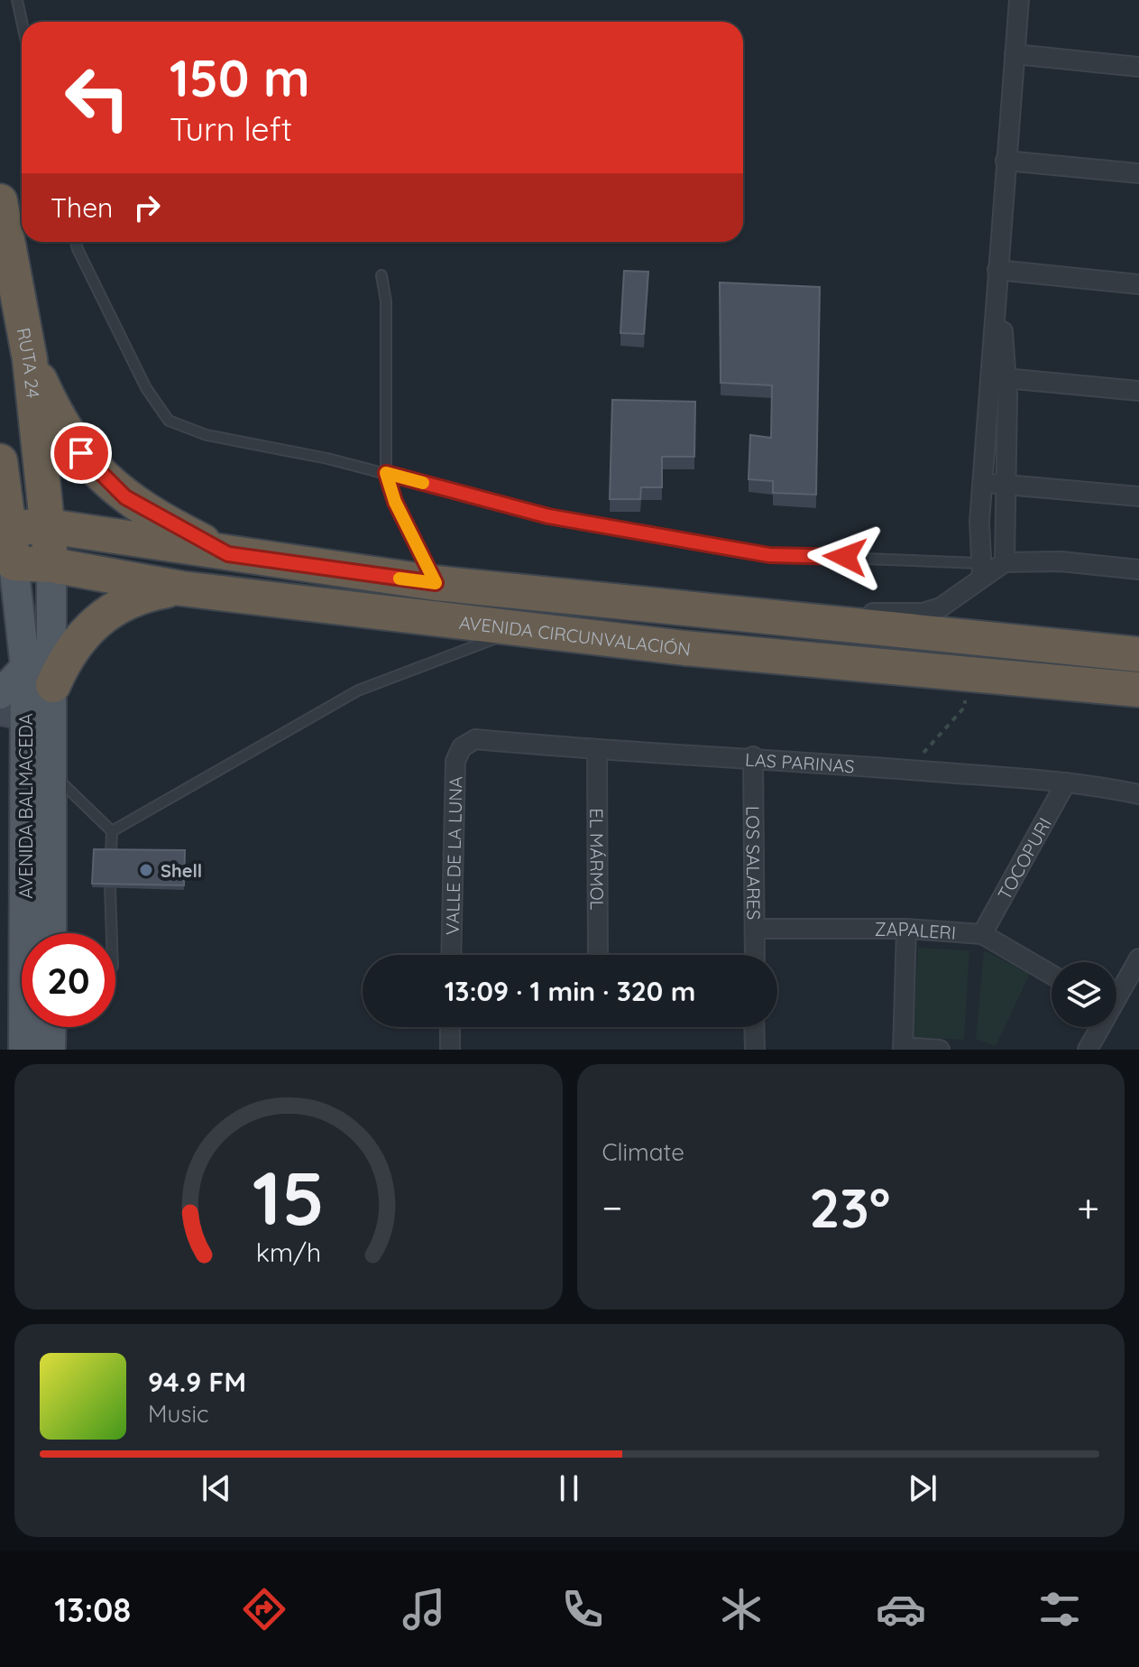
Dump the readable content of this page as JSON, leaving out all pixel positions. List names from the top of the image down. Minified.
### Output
{"streets":{"highway":["RUTA 24","AVENIDA CIRCUNVALACIÓN"],"main road":["AVENIDA BALMACEDA"],"street":["LAS PARINAS","VALLE DE LA LUNA","TOCOPURI","EL MÁRMOL","LOS SALARES","ZAPALERI"]},"crossings":[["RUTA 24","AVENIDA CIRCUNVALACIÓN"],["RUTA 24","AVENIDA BALMACEDA"],["AVENIDA CIRCUNVALACIÓN","AVENIDA BALMACEDA"],["LAS PARINAS","VALLE DE LA LUNA"],["LAS PARINAS","TOCOPURI"],["LAS PARINAS","EL MÁRMOL"],["LAS PARINAS","LOS SALARES"],["TOCOPURI","ZAPALERI"],["LOS SALARES","ZAPALERI"]],"places":["Shell"],"page":{"turn":["150 m","Turn left"],"then":"Then","limit":"20","trip":"13:09 · 1 min · 320 m","tile":"Climate","heat":["−","23°","+"],"song":["94.9 FM","Music"],"tabs":"13:08","gauge":["15","km/h"]}}
